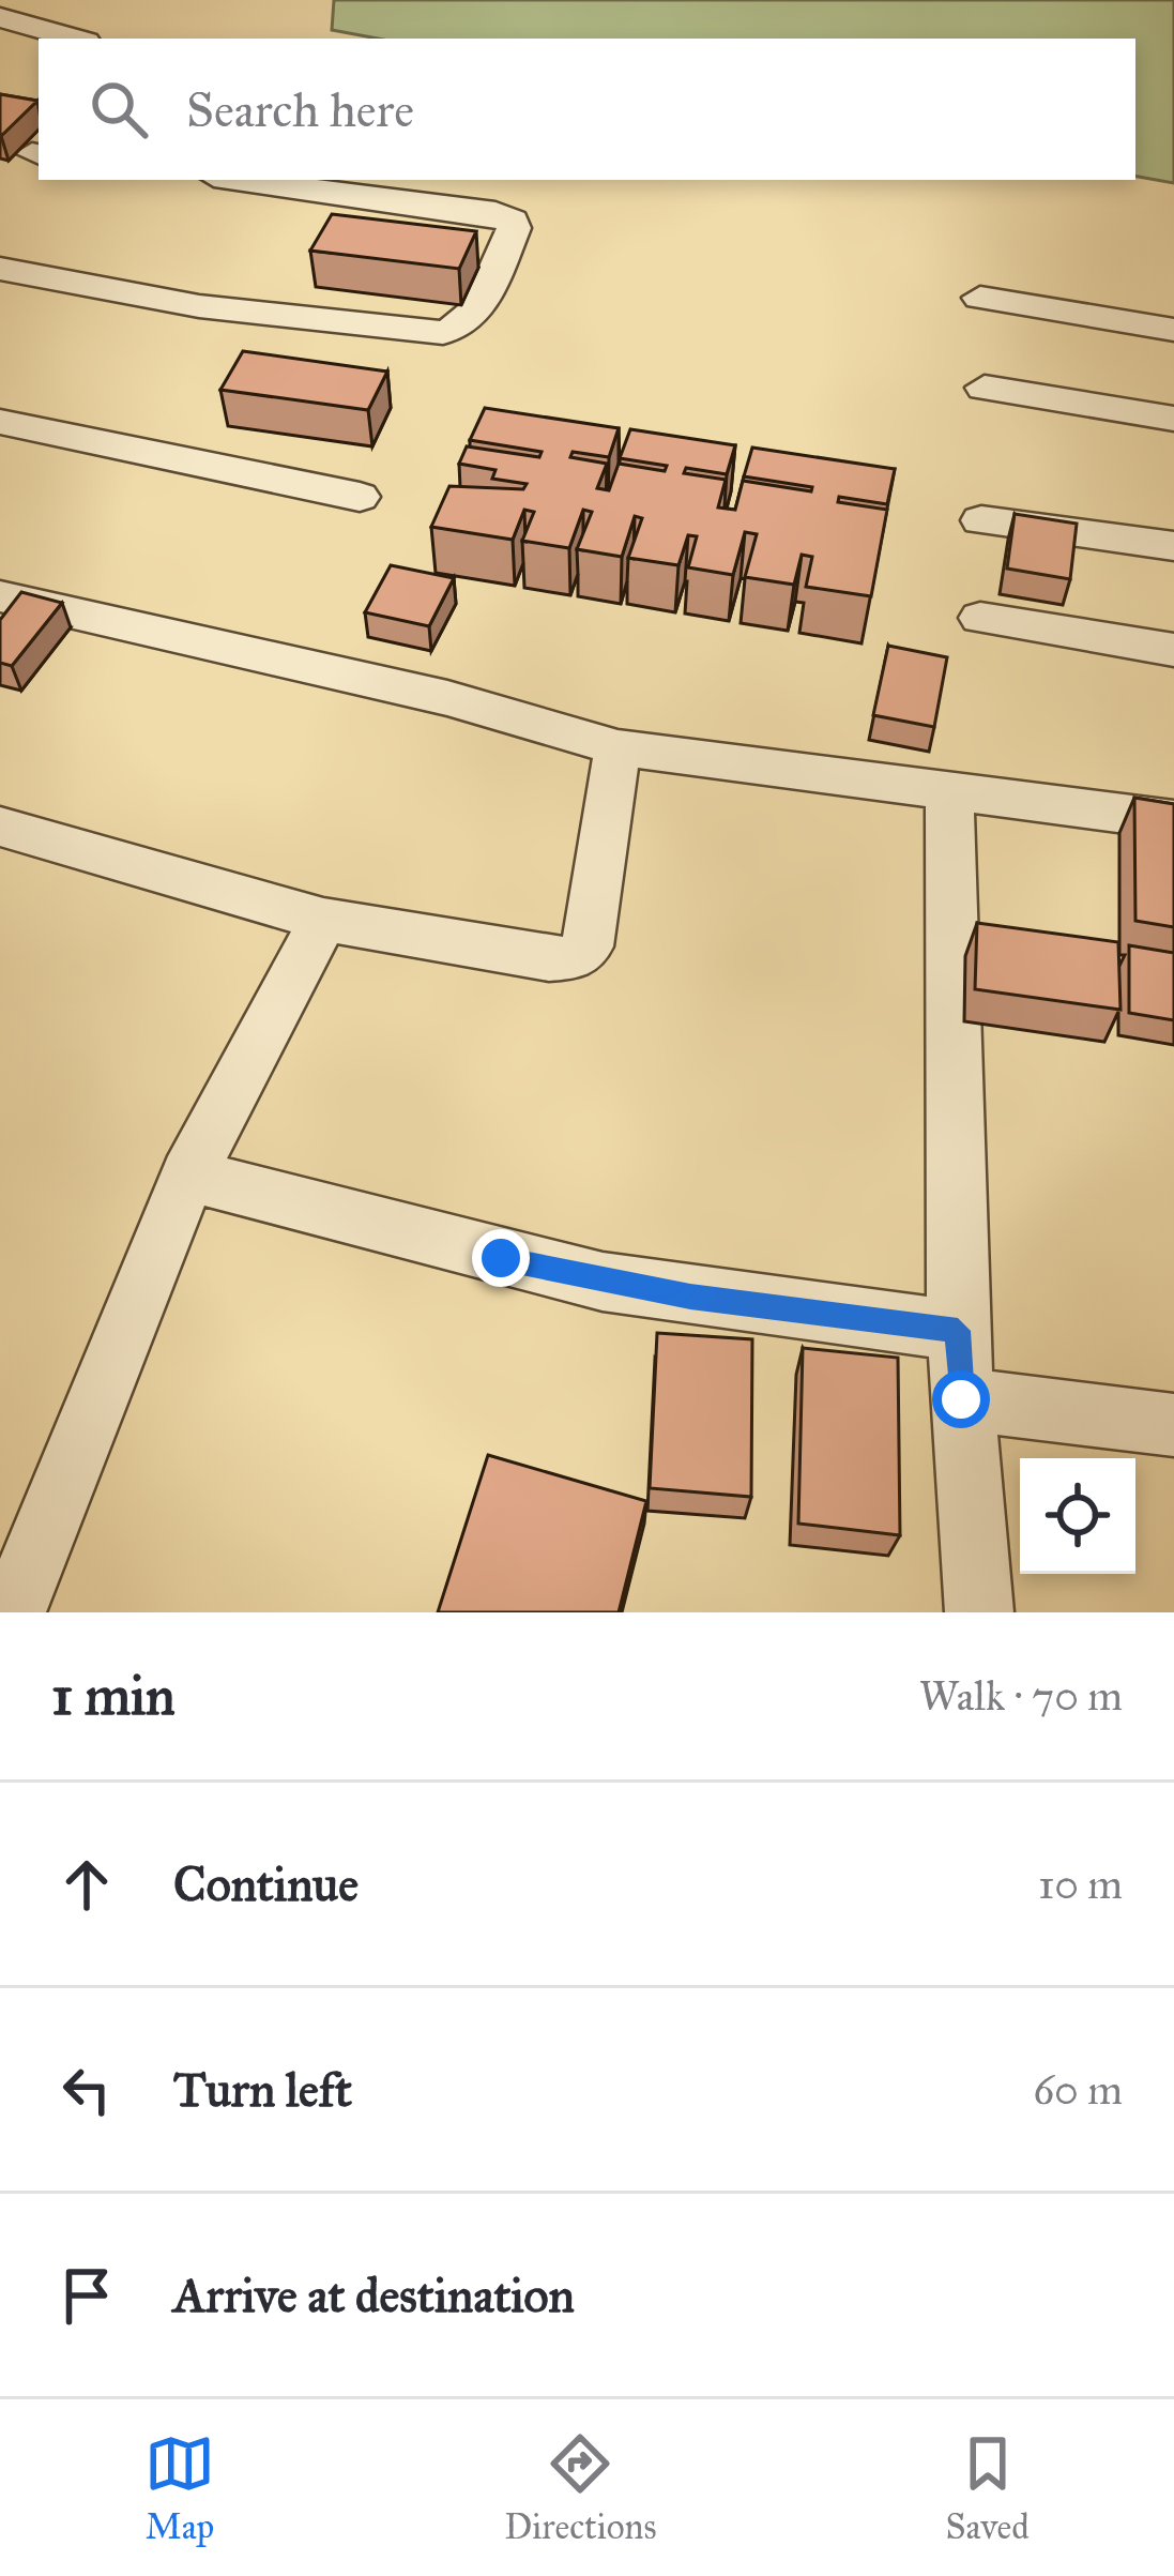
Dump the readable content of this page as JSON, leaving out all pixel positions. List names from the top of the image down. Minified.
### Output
{"page":{"search":"Search here","heading":["1 min","Walk · 70 m"],"list":[["Continue","10 m"],["Turn left","60 m"],"Arrive at destination"],"nav":["Map","Directions","Saved"]}}
